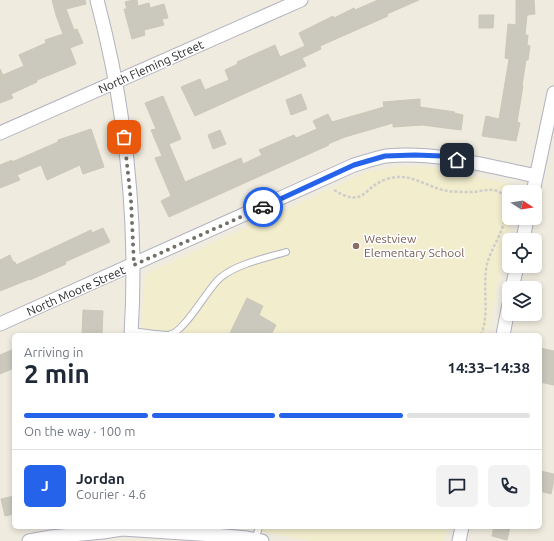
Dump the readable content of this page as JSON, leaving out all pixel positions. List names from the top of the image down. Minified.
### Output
{"streets":{"street":["North Fleming Street","North Moore Street"]},"places":["Westview Elementary School"],"north":"right","page":{"heading":["2 min","Arriving in","14:33–14:38"],"panel":["Jordan","Courier · 4.6"],"bar":"On the way · 100 m","round":"J"}}
